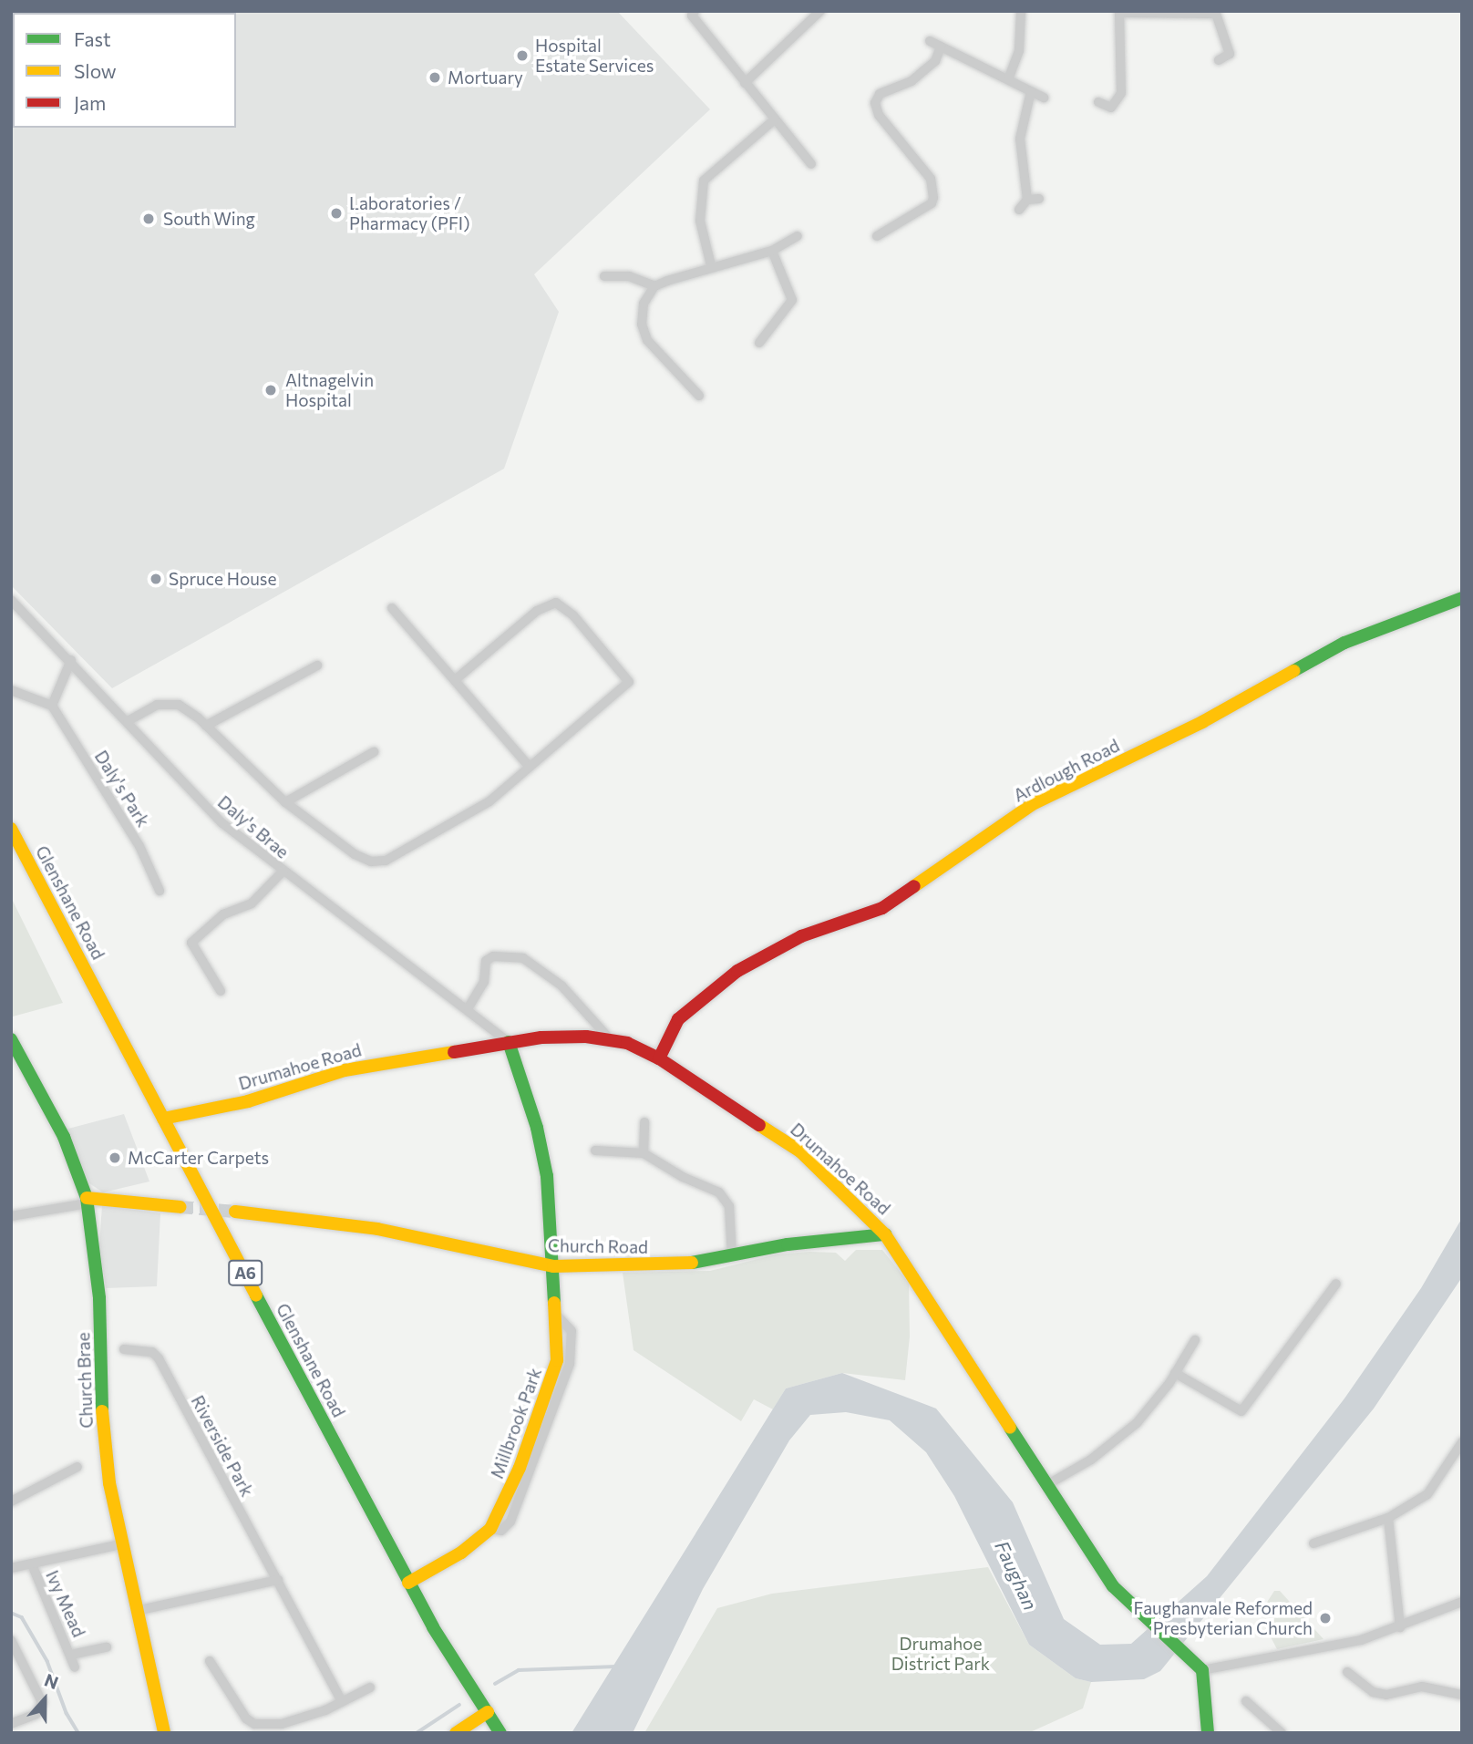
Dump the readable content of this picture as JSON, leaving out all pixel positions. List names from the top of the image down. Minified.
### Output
{"streets":{"main road":["Ardlough Road","Glenshane Road","Drumahoe Road","Church Road","A6","Church Brae","Millbrook Park"],"street":["Daly's Park","Daly's Brae","Riverside Park","Ivy Mead"]},"crossings":[["Ardlough Road","Drumahoe Road"],["Daly's Brae","Drumahoe Road"],["Daly's Brae","Millbrook Park"],["Glenshane Road","Drumahoe Road"],["Glenshane Road","Millbrook Park"],["Drumahoe Road","Church Road"],["Drumahoe Road","Millbrook Park"],["Church Road","Millbrook Park"],["Church Brae","Ivy Mead"]],"water":["Faughan"],"parks":["Drumahoe District Park"],"places":["Hospital Estate Services","Mortuary","Laboratories / Pharmacy (PFI)","South Wing","Altnagelvin Hospital","Spruce House","McCarter Carpets","Faughanvale Reformed Presbyterian Church"],"legend":["Fast","Slow","Jam"],"north":"top"}
